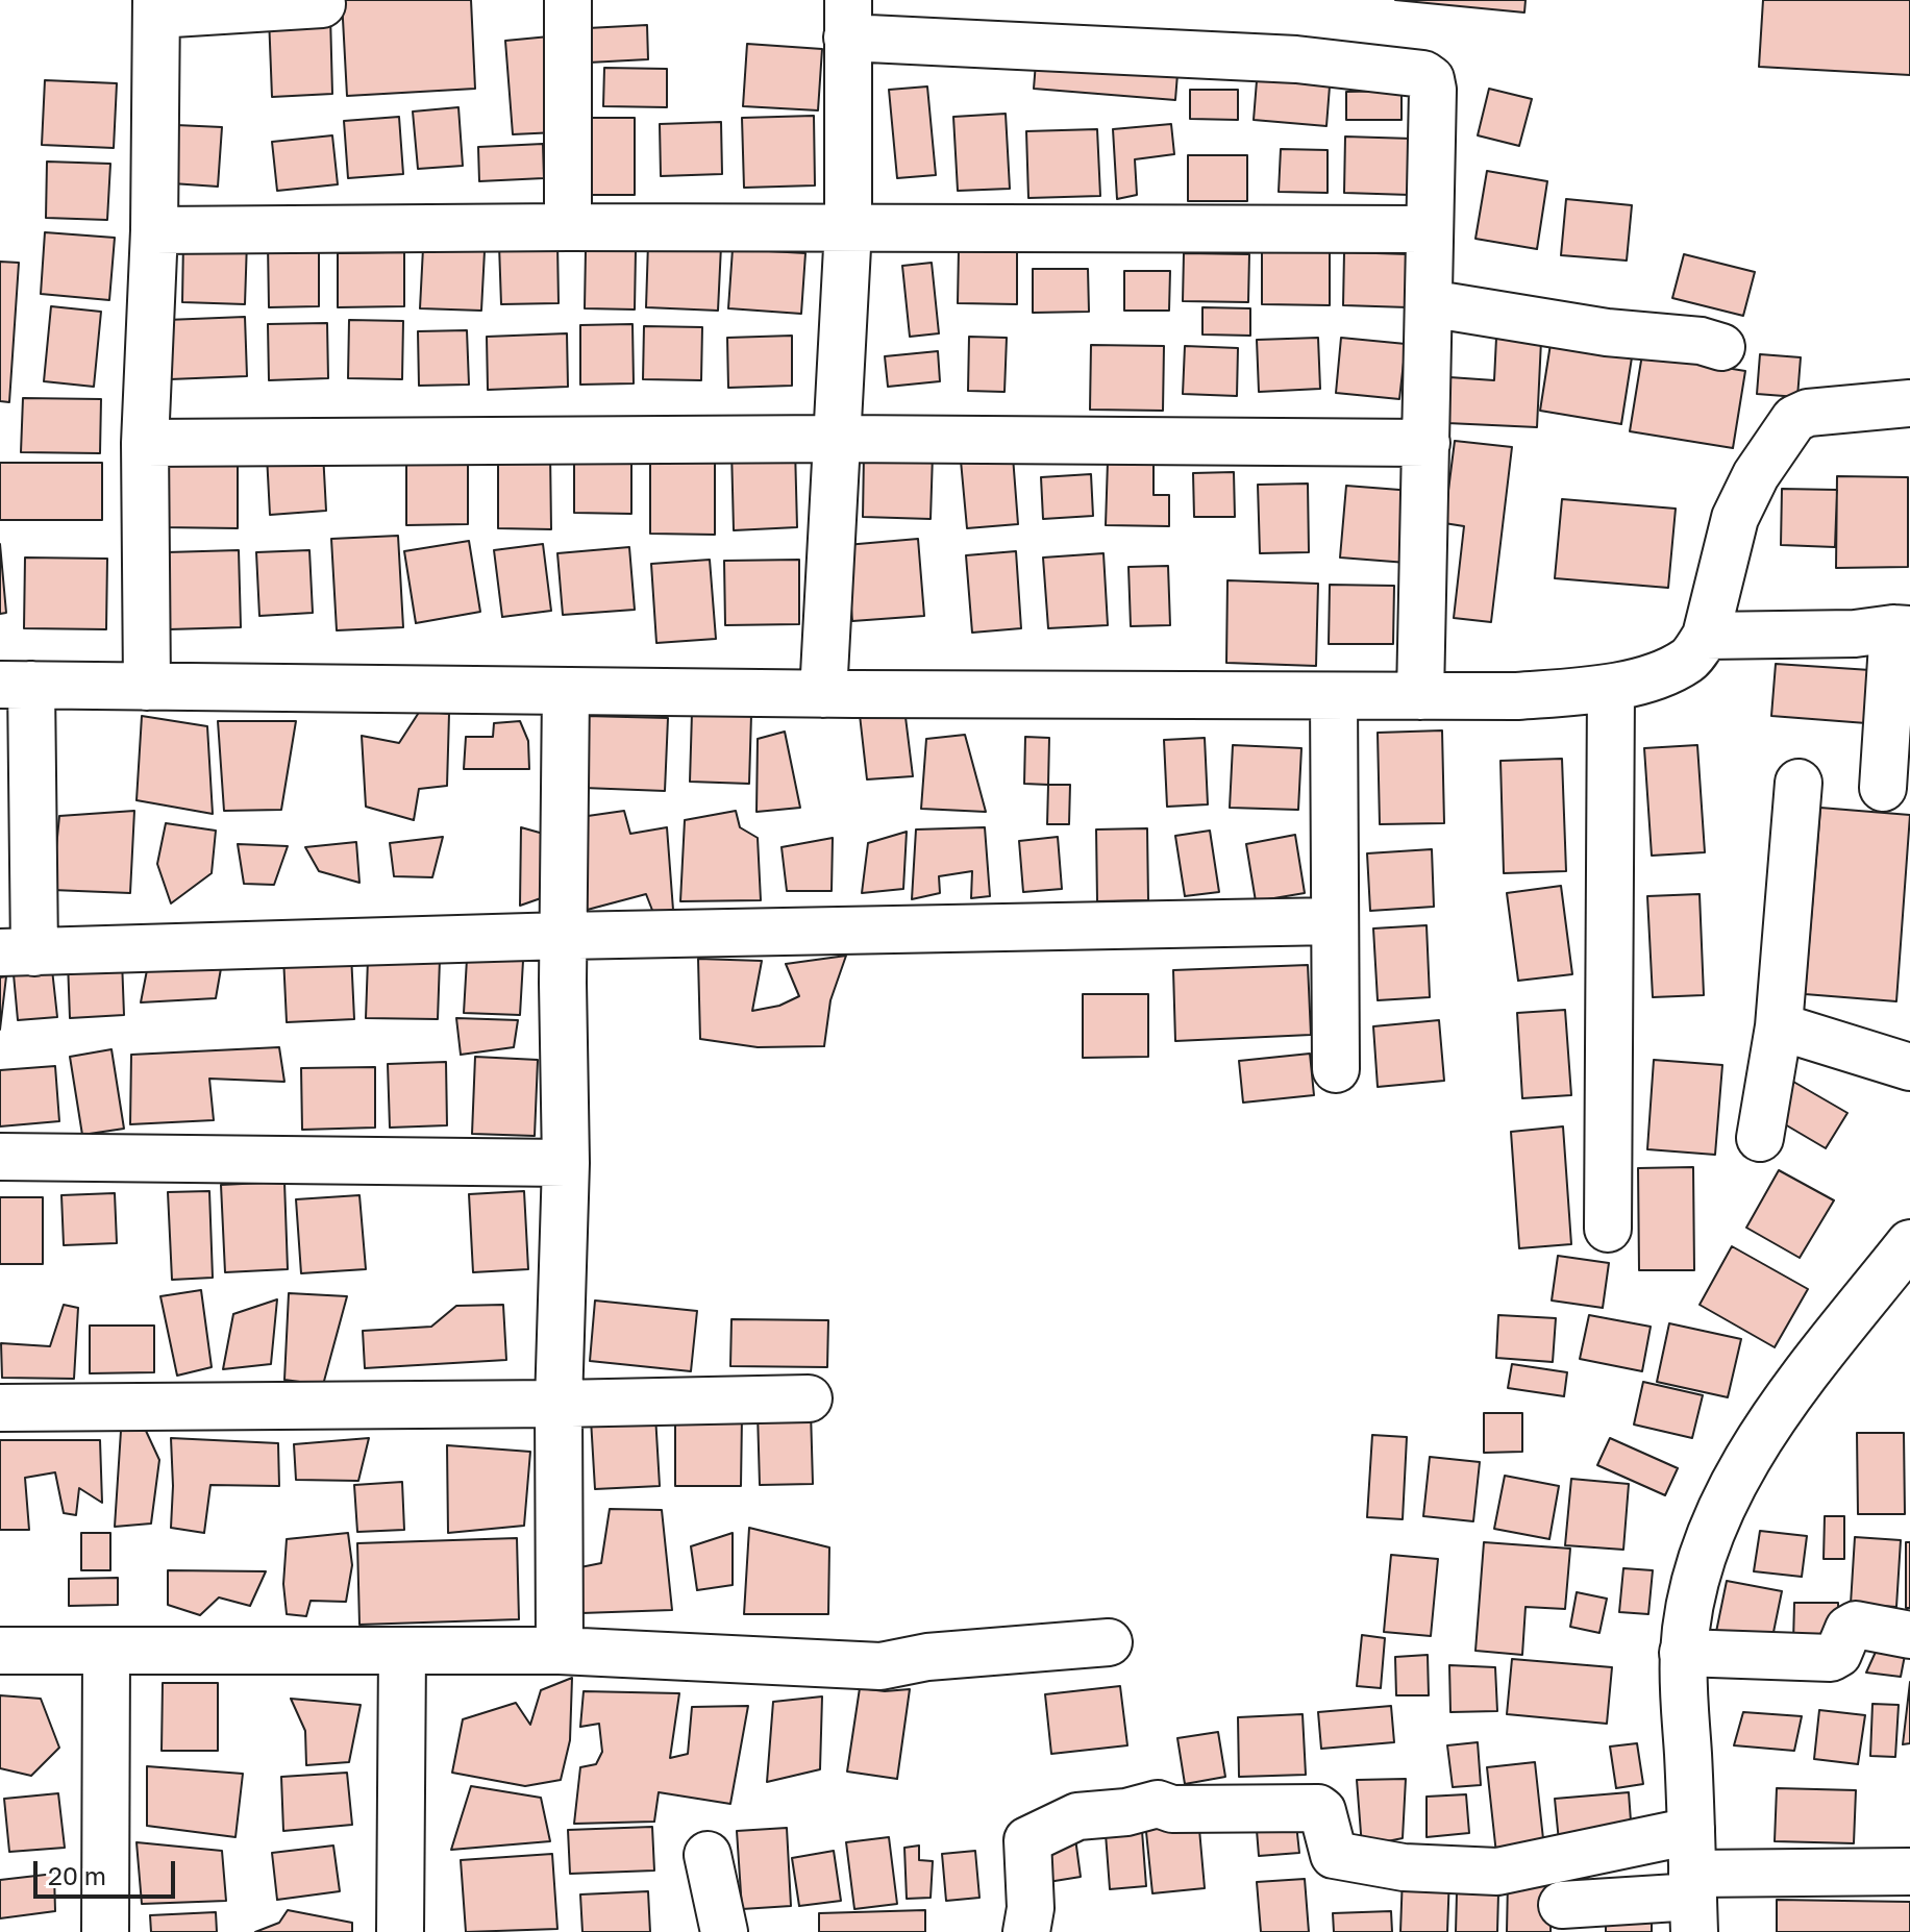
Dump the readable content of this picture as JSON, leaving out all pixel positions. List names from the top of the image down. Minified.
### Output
{"scale_bar":"20 m"}
